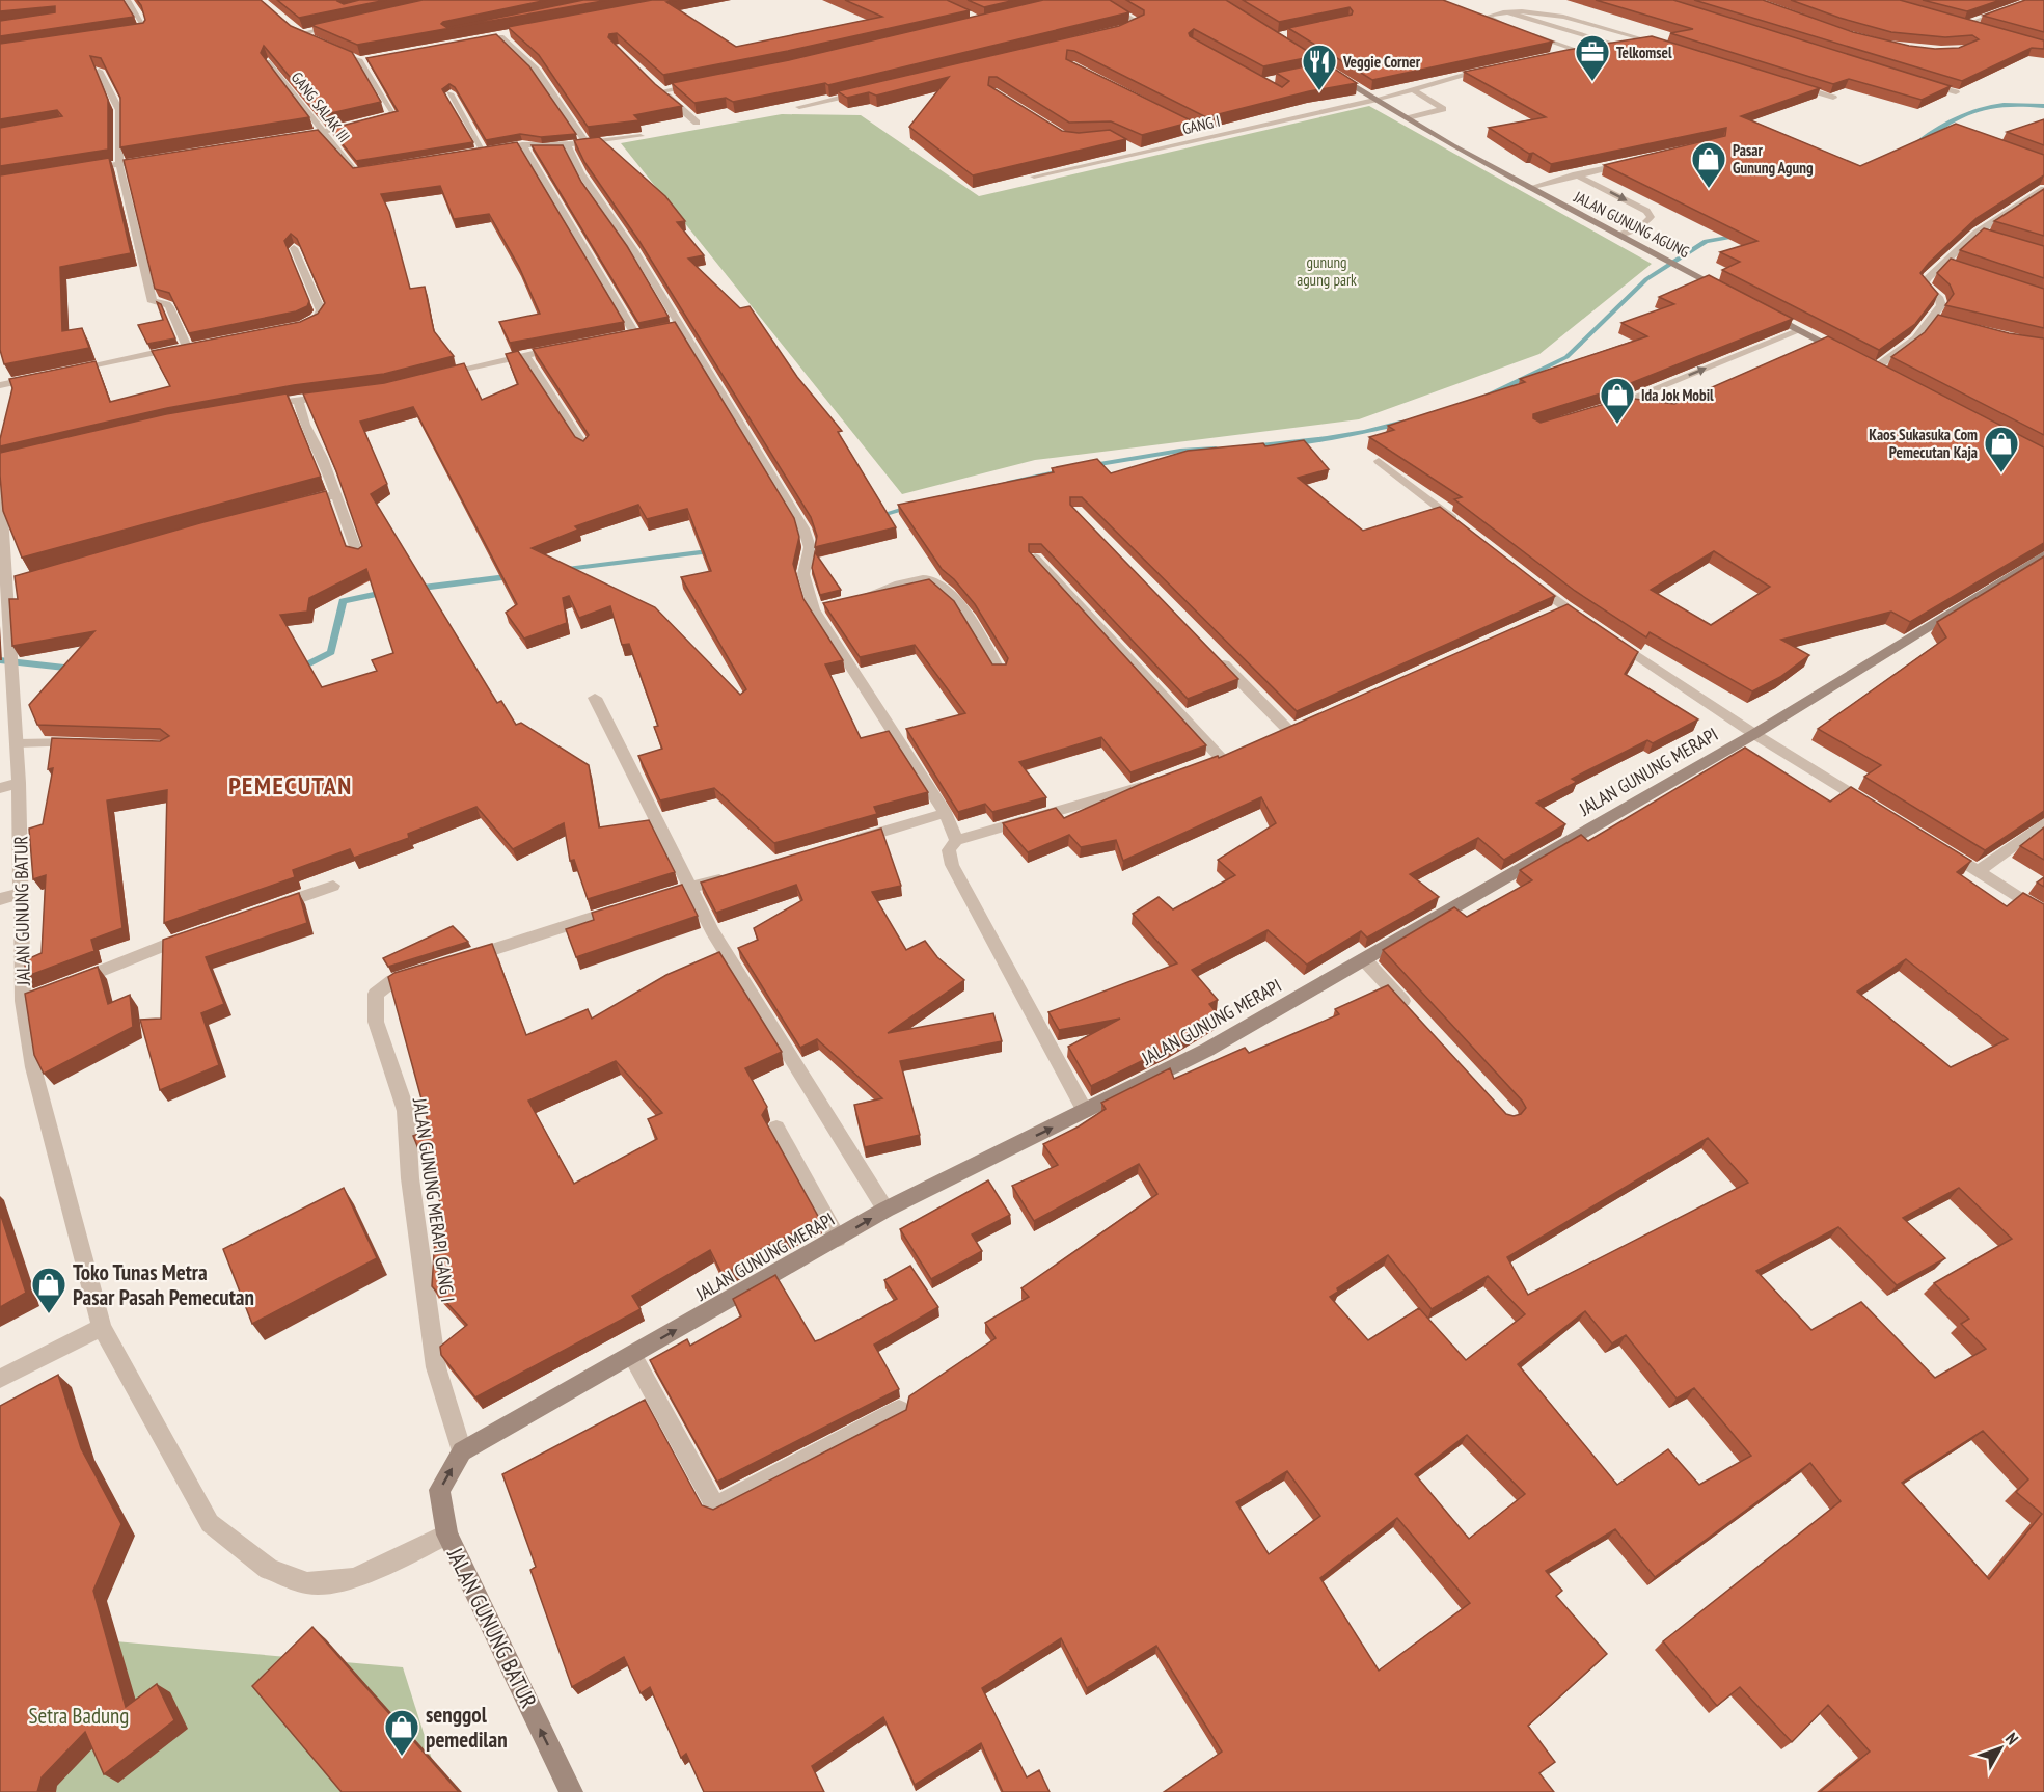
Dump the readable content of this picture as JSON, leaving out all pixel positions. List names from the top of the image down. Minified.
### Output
{"streets":{"main road":["JALAN GUNUNG AGUNG","JALAN GUNUNG MERAPI","JALAN GUNUNG BATUR"],"street":["GANG SALAK III","GANG I","JALAN GUNUNG MERAPI GANG I"]},"crossings":[["GANG I","JALAN GUNUNG AGUNG"],["JALAN GUNUNG MERAPI","JALAN GUNUNG BATUR"],["JALAN GUNUNG MERAPI","JALAN GUNUNG MERAPI GANG I"]],"districts":["PEMECUTAN"],"parks":["gunung agung park","Setra Badung"],"places":{"office":["Telkomsel"],"restaurant":["Veggie Corner"],"shop":["Pasar Gunung Agung","Ida Jok Mobil","Kaos Sukasuka Com Pemecutan Kaja","Toko Tunas Metra Pasar Pasah Pemecutan","senggol pemedilan"]},"north":"top right"}
